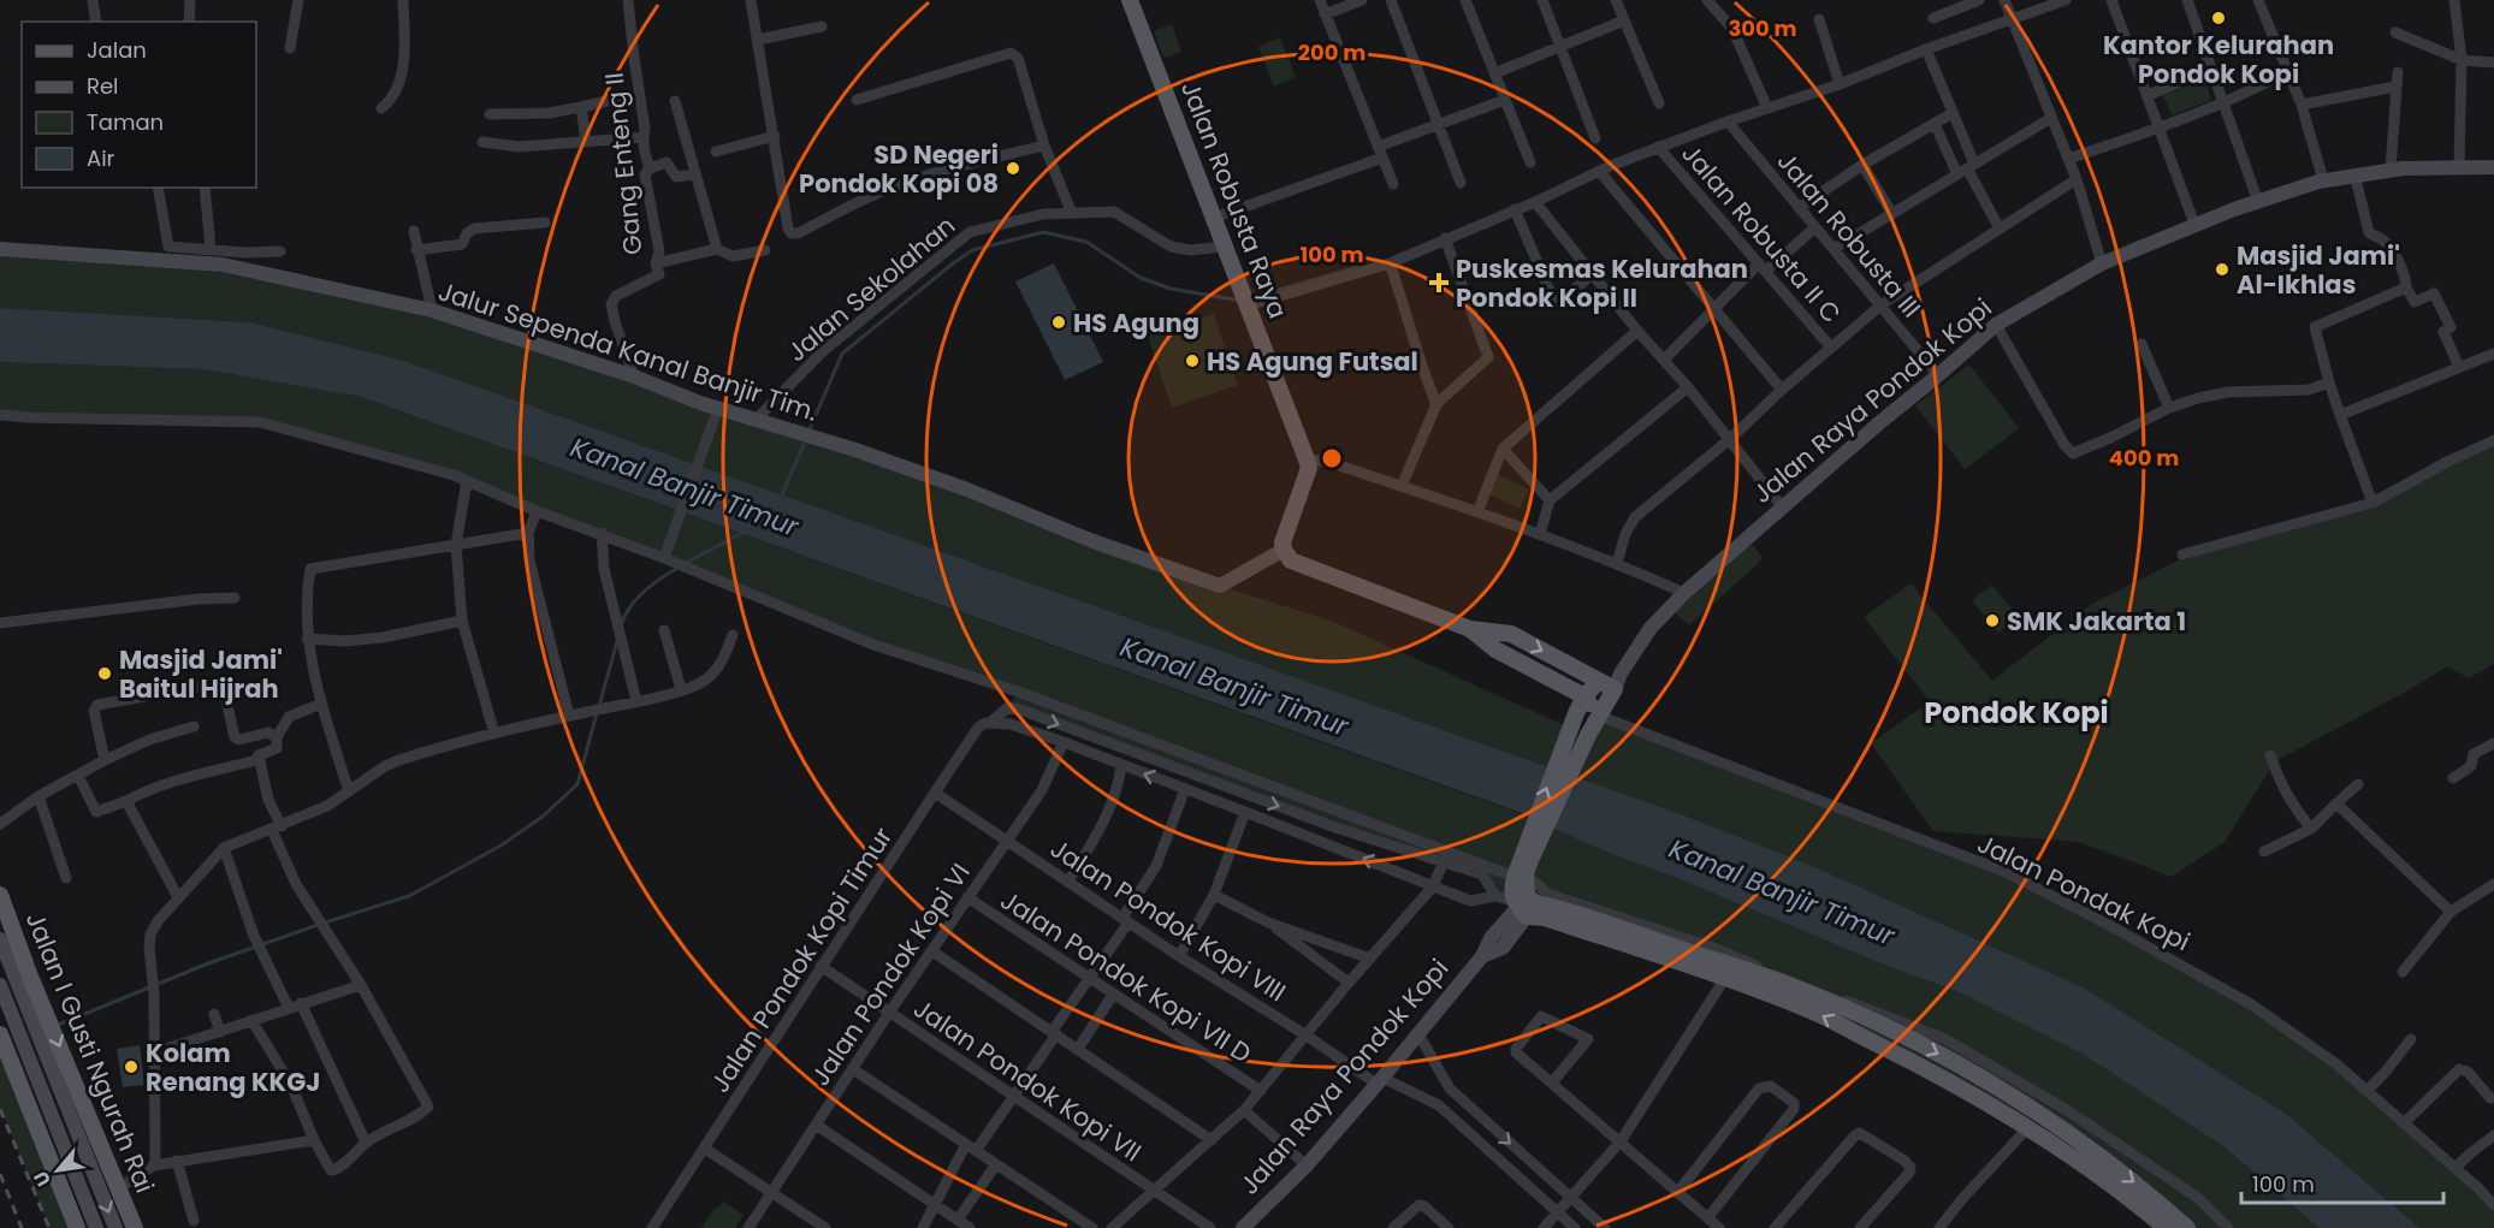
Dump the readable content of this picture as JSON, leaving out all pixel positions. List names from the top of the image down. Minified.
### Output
{"streets":{"main road":["Jalan Robusta Raya","Jalan Raya Pondok Kopi","Jalan I Gusti Ngurah Rai"],"street":["Gang Enteng II","Jalan Robusta II C","Jalan Robusta III","Jalan Sekolahan","Jalur Sependa Kanal Banjir Tim.","Jalan Pondak Kopi","Jalan Pondok Kopi VIII","Jalan Pondok Kopi Timur","Jalan Pondok Kopi VI","Jalan Pondok Kopi VII D","Jalan Pondok Kopi VII"]},"crossings":[["Gang Enteng II","Jalur Sependa Kanal Banjir Tim."],["Jalan Robusta Raya","Jalan Sekolahan"],["Jalan Robusta III","Jalan Raya Pondok Kopi"],["Jalan Sekolahan","Jalur Sependa Kanal Banjir Tim."],["Jalan Raya Pondok Kopi","Jalan Pondak Kopi"],["Jalan Raya Pondok Kopi","Jalan Pondok Kopi VIII"],["Jalan Pondok Kopi VIII","Jalan Pondok Kopi Timur"],["Jalan Pondok Kopi VIII","Jalan Pondok Kopi VI"],["Jalan Pondok Kopi Timur","Jalan Pondok Kopi VII"],["Jalan Pondok Kopi VI","Jalan Pondok Kopi VII D"],["Jalan Pondok Kopi VI","Jalan Pondok Kopi VII"]],"districts":["Pondok Kopi"],"water":["Kanal Banjir Timur"],"places":{"other":["Kantor Kelurahan Pondok Kopi","SD Negeri Pondok Kopi 08","Masjid Jami' Al-Ikhlas","HS Agung","HS Agung Futsal","SMK Jakarta 1","Masjid Jami' Baitul Hijrah","Kolam Renang KKGJ"],"health":["Puskesmas Kelurahan Pondok Kopi II"]},"legend":["Jalan","Rel","Taman","Air"],"scale_bar":"100 m","north":"bottom left","rings":["300 m","200 m","100 m","400 m"]}
